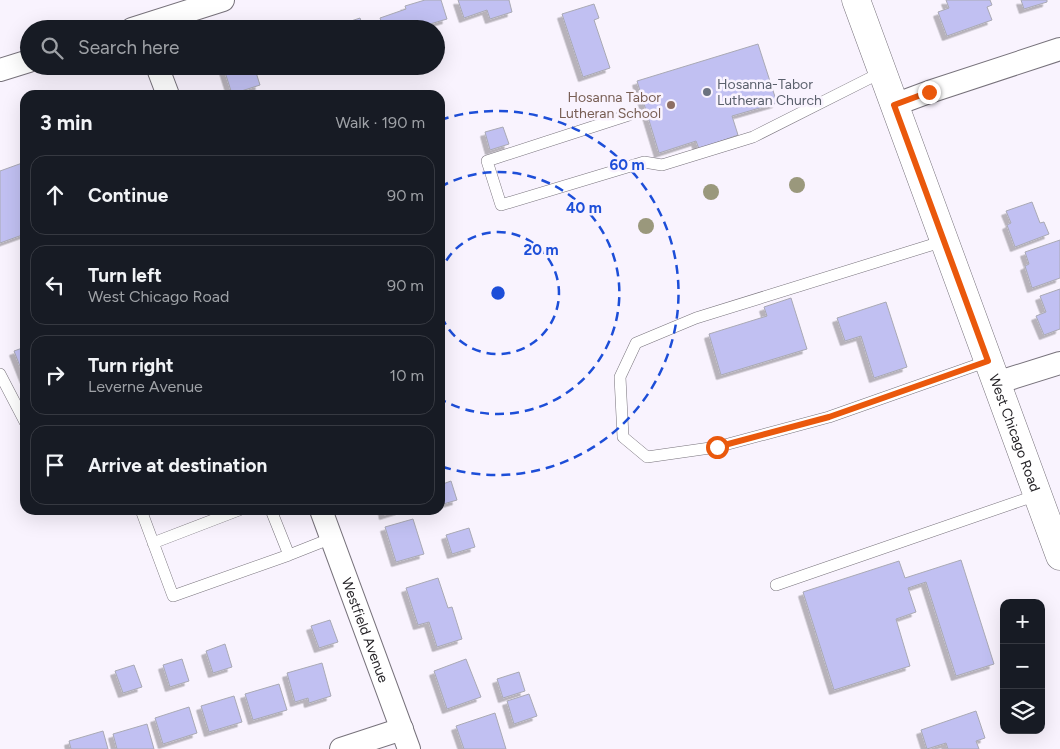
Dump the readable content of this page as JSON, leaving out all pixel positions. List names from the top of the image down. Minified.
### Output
{"streets":{"street":["West Chicago Road","Westfield Avenue"]},"places":["Hosanna-Tabor Lutheran Church","Hosanna Tabor Lutheran School"],"page":{"search":"Search here","heading":["3 min","Walk · 190 m"],"list":[["Continue","90 m"],["Turn left","West Chicago Road","90 m"],["Turn right","Leverne Avenue","10 m"],"Arrive at destination"],"map_buttons":["+","−"]},"rings":["60 m","40 m","20 m"]}
